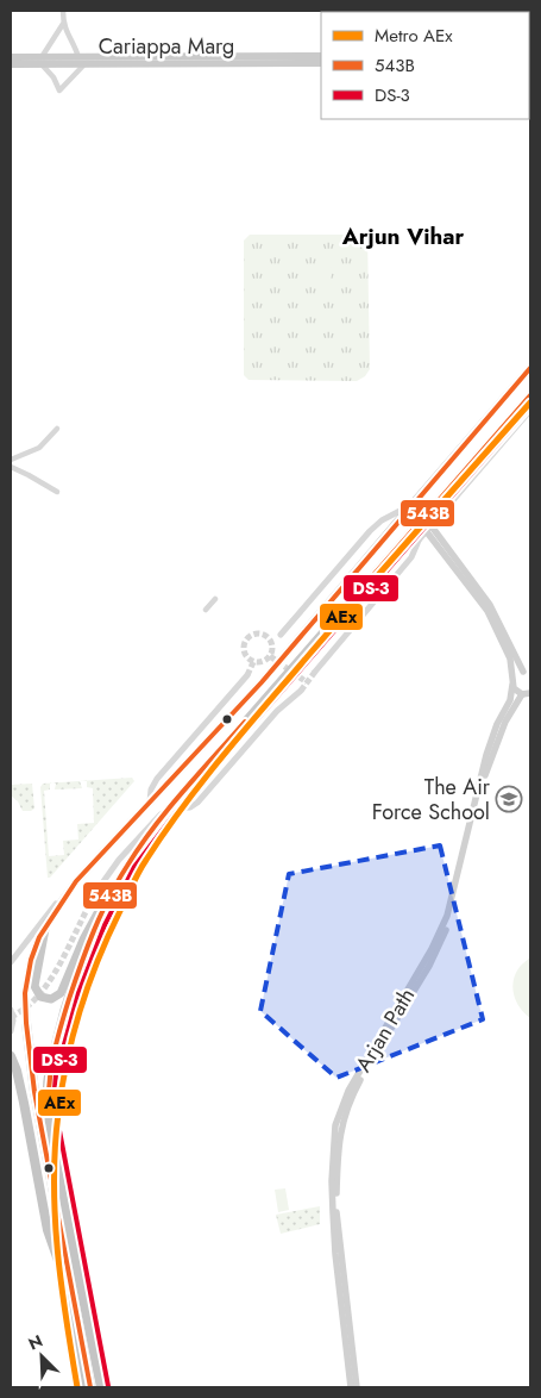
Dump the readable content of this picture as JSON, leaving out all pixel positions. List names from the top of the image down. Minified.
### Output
{"streets":{"main road":["Cariappa Marg","Arjan Path"]},"districts":["Arjun Vihar"],"places":{"school or university":["The Air Force School"]},"lines":["transit line 543B","metro line AEx","transit line DS-3"],"legend":["Metro AEx","543B","DS-3"],"north":"top left"}
